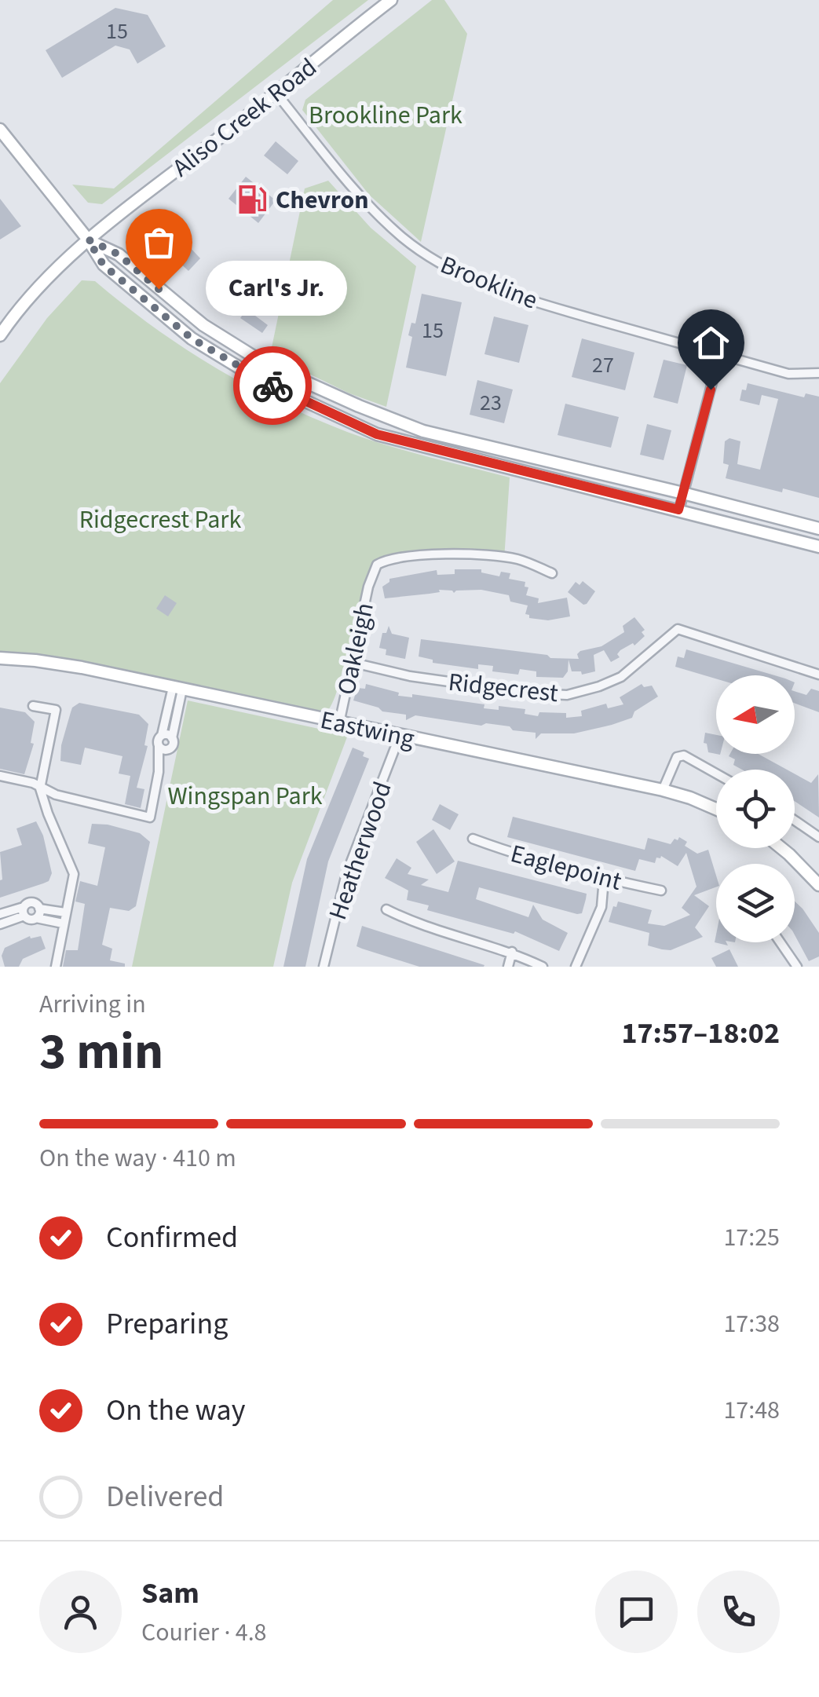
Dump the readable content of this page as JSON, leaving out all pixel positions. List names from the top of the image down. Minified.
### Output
{"streets":{"main road":["Aliso Creek Road","Eastwing"],"street":["Brookline","Oakleigh","Ridgecrest","Heatherwood","Eaglepoint"]},"crossings":[["Aliso Creek Road","Brookline"],["Oakleigh","Ridgecrest"],["Oakleigh","Eastwing"],["Eastwing","Heatherwood"]],"parks":["Brookline Park","Ridgecrest Park","Wingspan Park"],"places":{"fuel station":["Chevron"],"other":["Carl's Jr."]},"house_numbers":["15","15","27","23"],"north":"left","page":{"bubble":"Carl's Jr.","heading":["3 min","Arriving in","17:57–18:02"],"panel":["Sam","Courier · 4.8"],"bar":"On the way · 410 m","list":[["Confirmed","17:25"],["Preparing","17:38"],["On the way","17:48"],"Delivered"]}}
